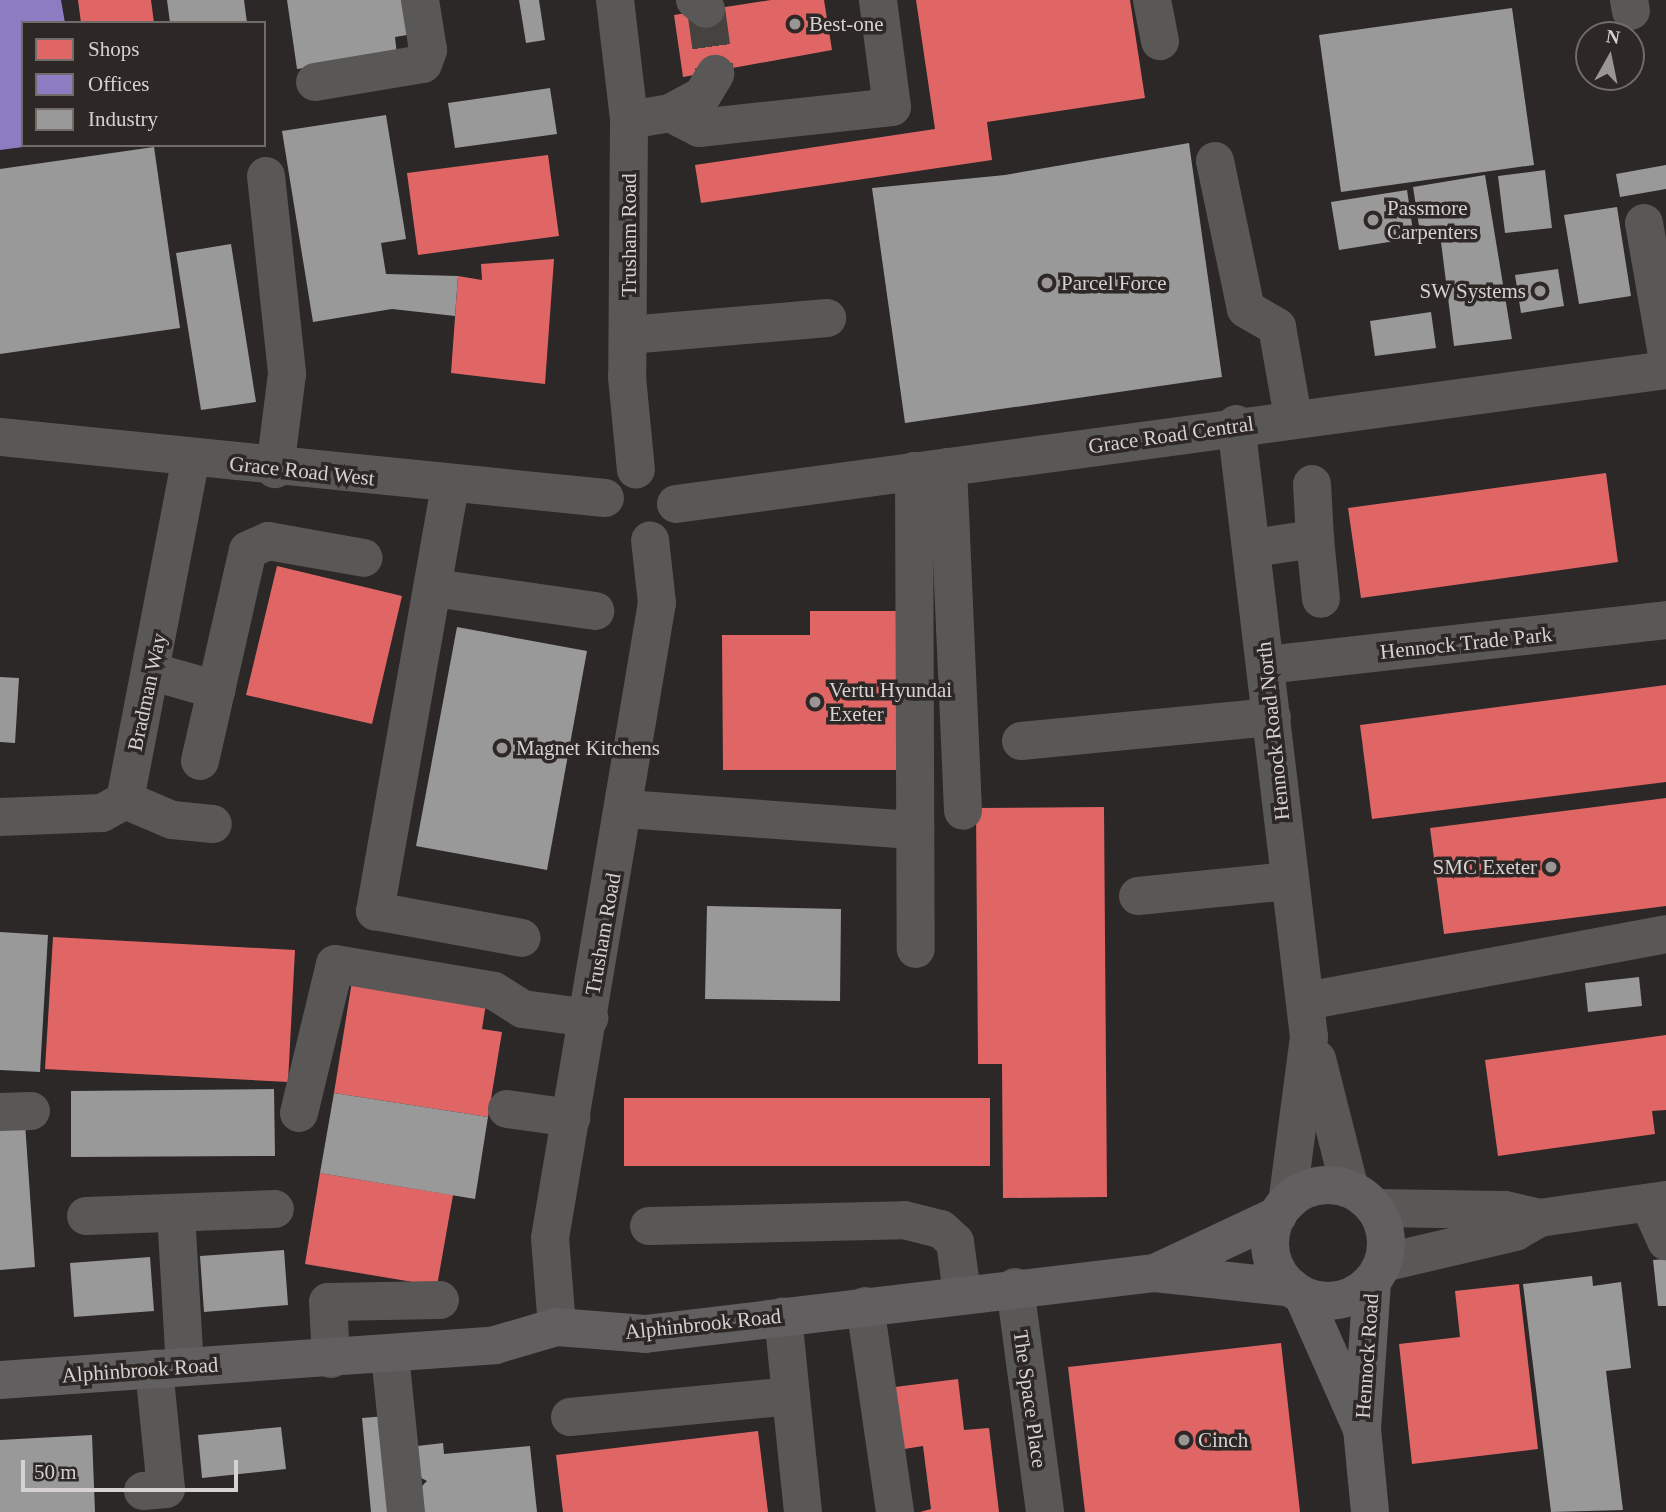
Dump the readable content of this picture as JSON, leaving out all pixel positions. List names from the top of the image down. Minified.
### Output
{"streets":{"main road":["Alphinbrook Road","Hennock Road"],"street":["Trusham Road","Grace Road Central","Grace Road West","Hennock Trade Park","Bradman Way","Hennock Road North","The Space Place"]},"crossings":[["Trusham Road","Grace Road Central"],["Trusham Road","Grace Road West"],["Trusham Road","Alphinbrook Road"],["Grace Road Central","Grace Road West"],["Grace Road Central","Hennock Road North"],["Grace Road West","Bradman Way"],["Hennock Trade Park","Hennock Road North"],["Hennock Road North","Alphinbrook Road"],["Hennock Road North","Hennock Road"],["Alphinbrook Road","Hennock Road"],["Alphinbrook Road","The Space Place"]],"places":["Best-one","Passmore Carpenters","Parcel Force","SW Systems","Vertu Hyundai Exeter","Magnet Kitchens","SMC Exeter","Cinch"],"legend":["Shops","Offices","Industry"],"scale_bar":"50 m","north":"top"}
